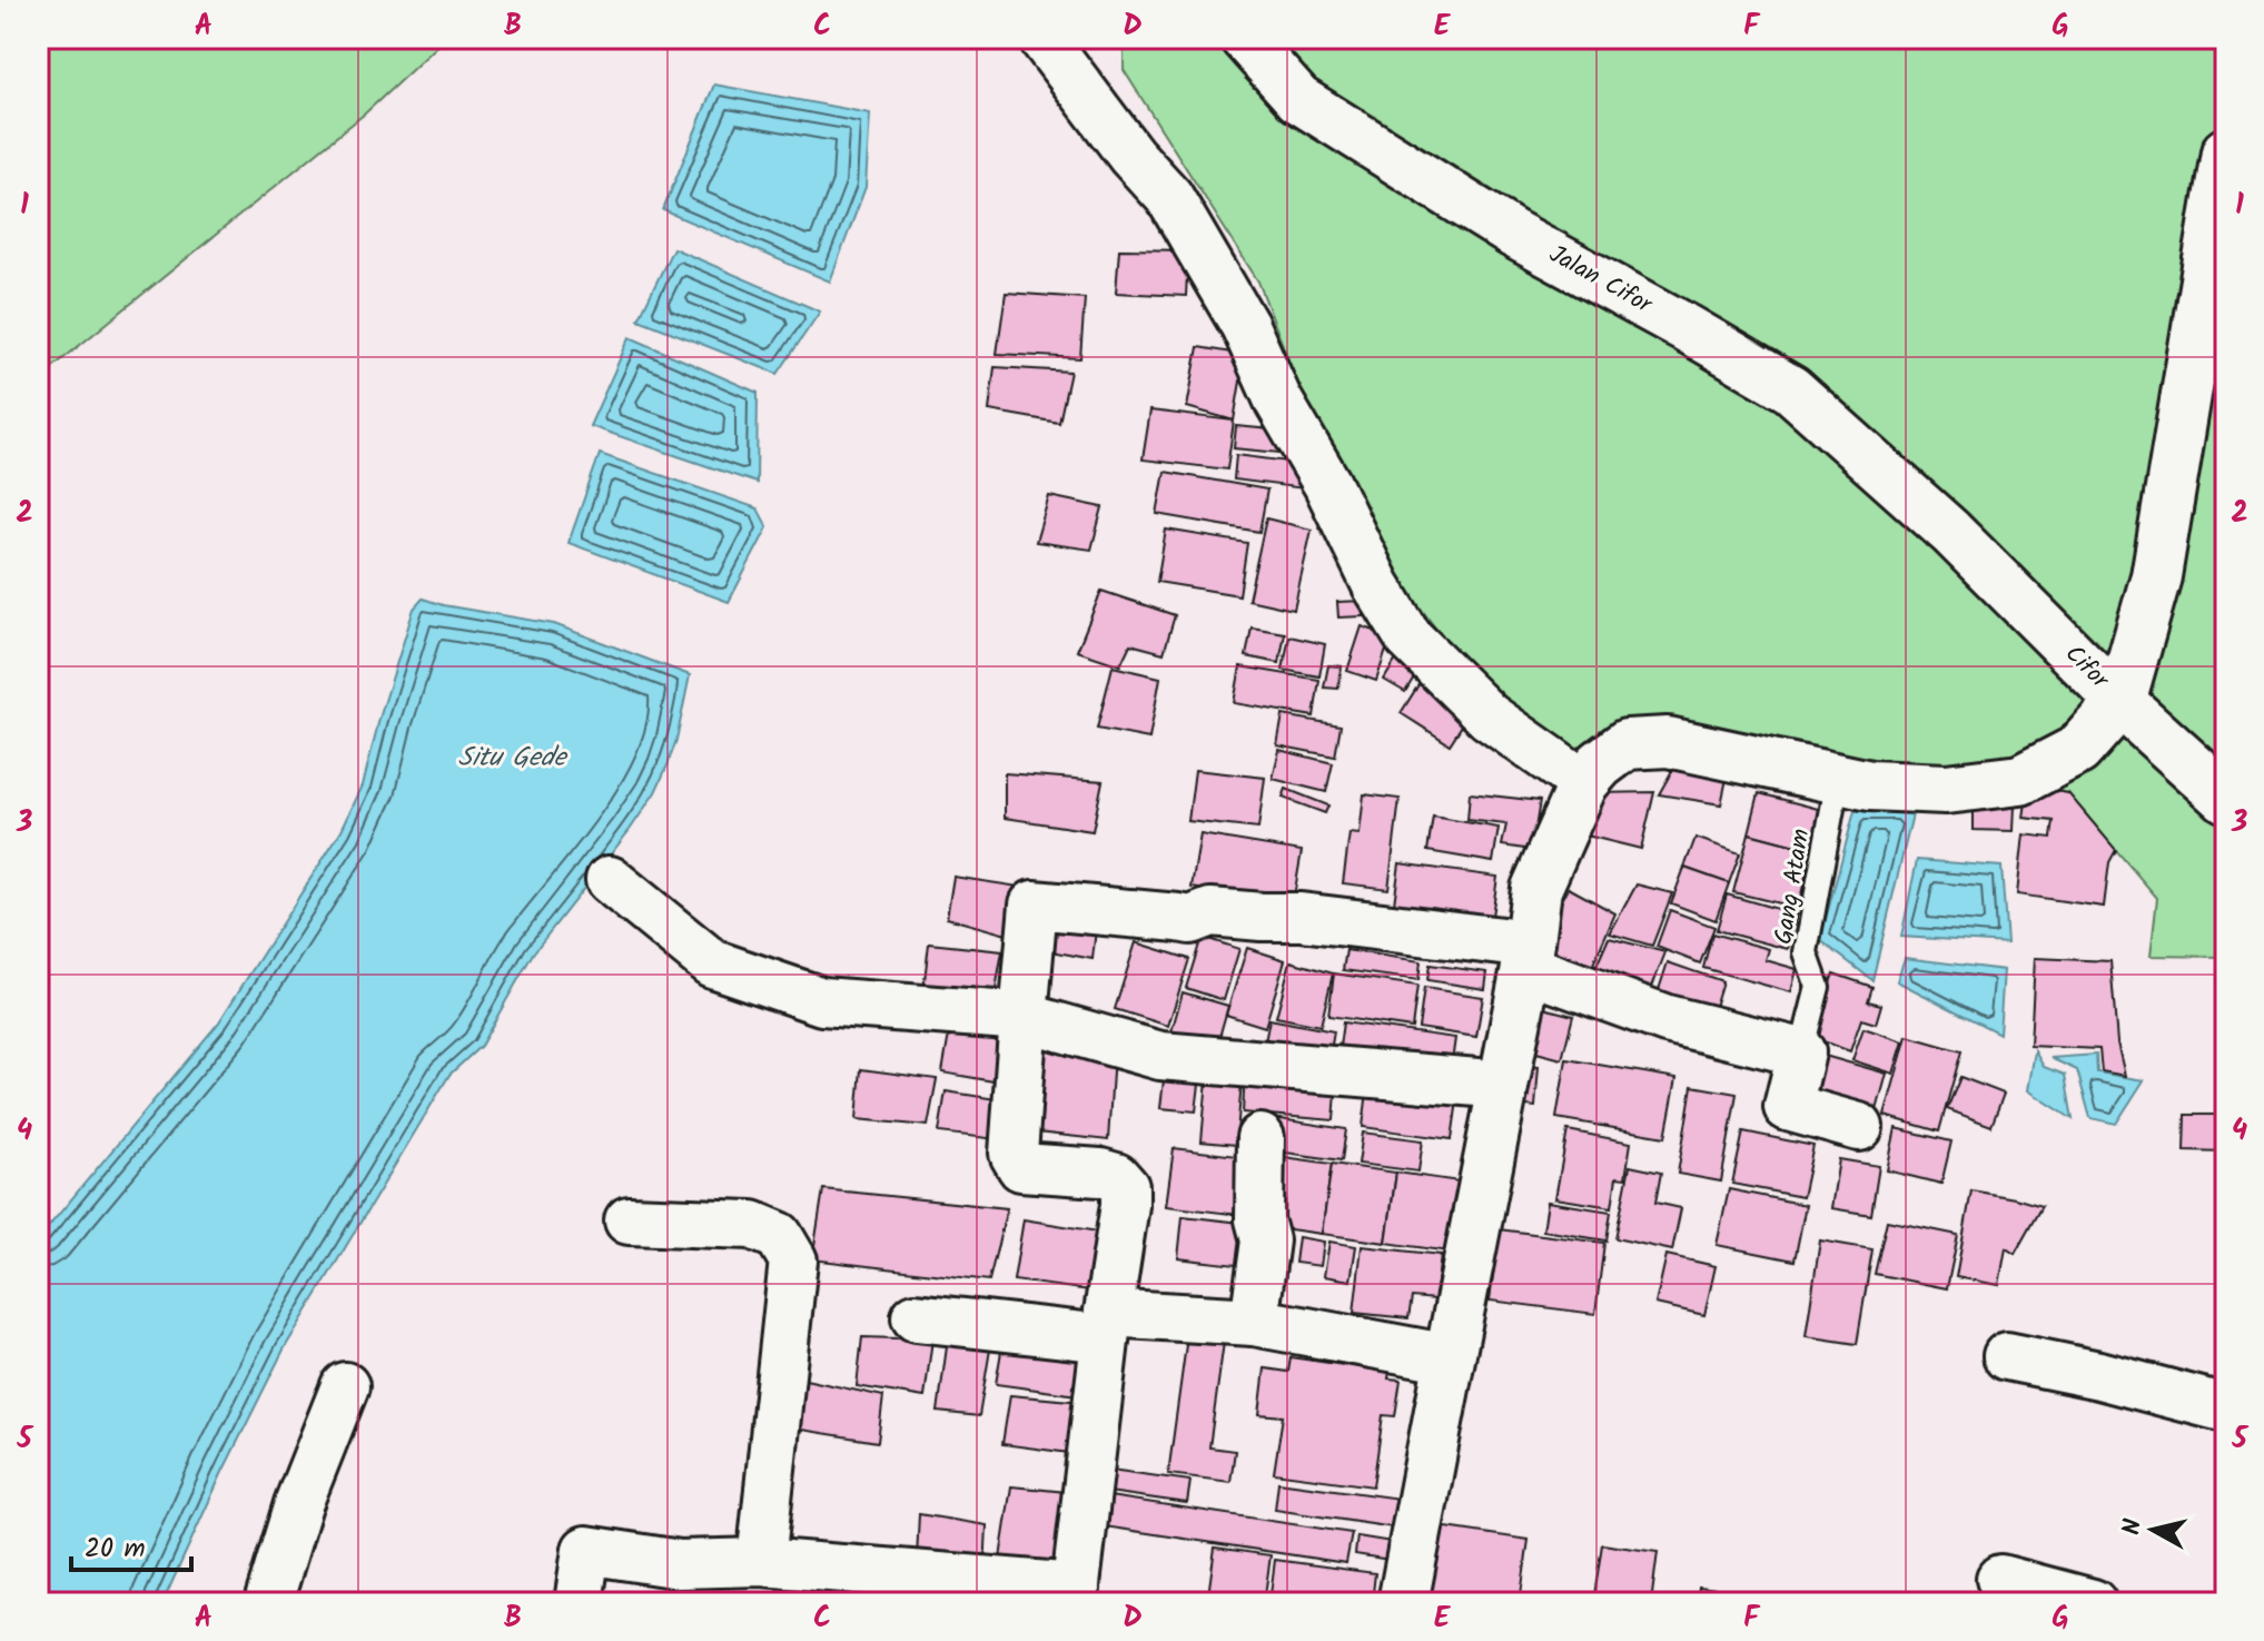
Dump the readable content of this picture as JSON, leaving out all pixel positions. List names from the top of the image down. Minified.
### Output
{"streets":{"street":["Jalan Cifor","Cifor"],"lane":["Gang Atam"]},"crossings":[["Jalan Cifor","Cifor"]],"water":["Situ Gede"],"scale_bar":"20 m","north":"left","grid":{"columns":["A","B","C","D","E","F","G"],"rows":["1","2","3","4","5"]}}
